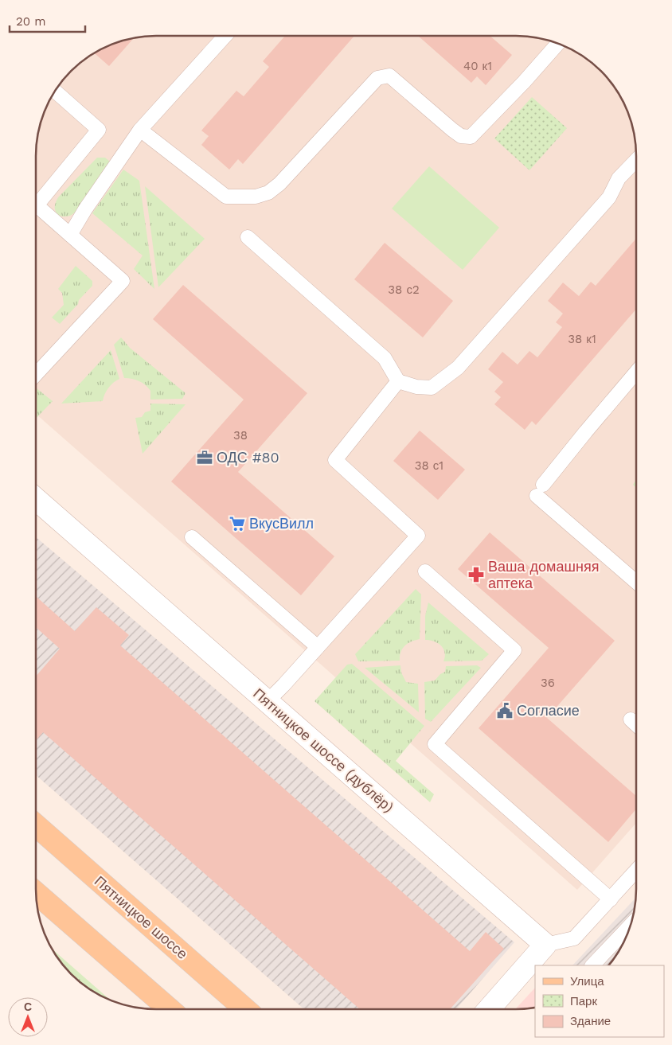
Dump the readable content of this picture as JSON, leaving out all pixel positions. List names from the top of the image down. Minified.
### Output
{"streets":{"main road":["Пятницкое шоссе"],"street":["Пятницкое шоссе (дублёр)"]},"places":{"office":["ОДС #80"],"supermarket":["ВкусВилл"],"pharmacy":["Ваша домашняя аптека"],"public building":["Согласие"]},"house_numbers":["40 к1","38 с2","38 к1","38","38 с1","36"],"legend":["Улица","Парк","Здание"],"scale_bar":"20 m","north":"top"}
